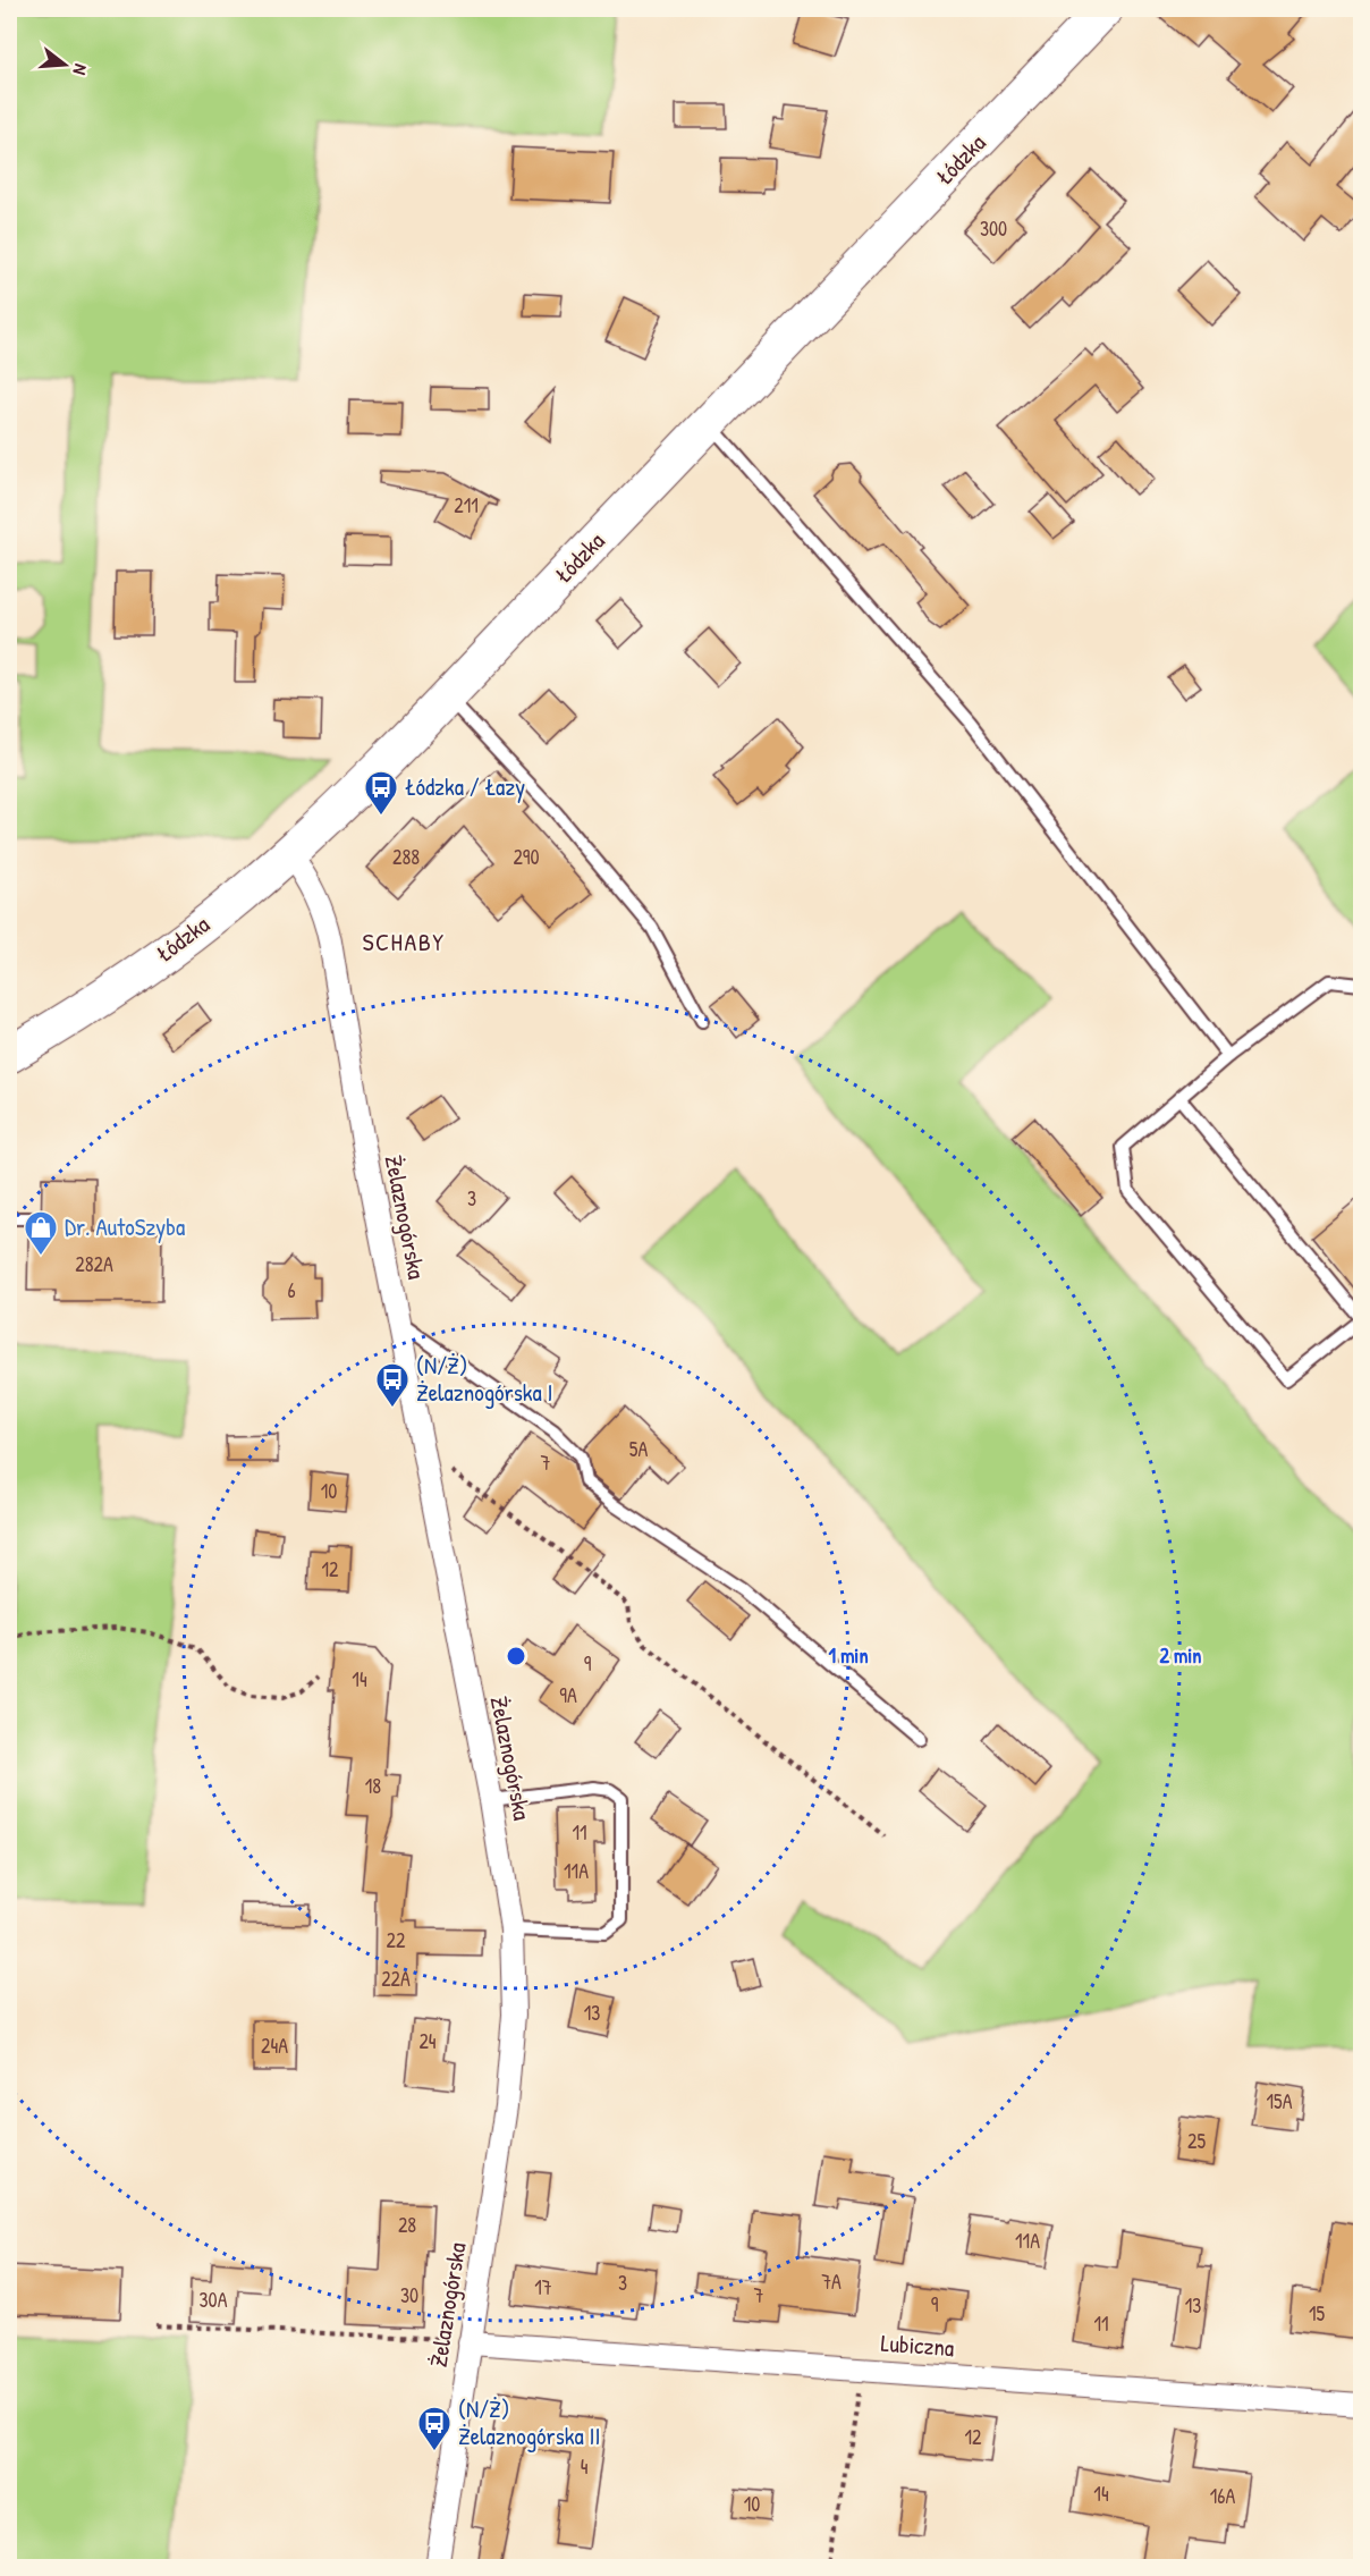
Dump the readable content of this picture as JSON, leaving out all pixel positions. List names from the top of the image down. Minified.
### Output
{"streets":{"main road":["Łódzka"],"street":["Żelaznogórska","Lubiczna"]},"crossings":[["Łódzka","Żelaznogórska"],["Żelaznogórska","Lubiczna"]],"districts":["SCHABY"],"places":{"bus stop":["Łódzka / Łazy","(N/Ż) Żelaznogórska I","(N/Ż) Żelaznogórska II"],"shop":["Dr. AutoSzyba"]},"house_numbers":["300","211","288","290","3","282A","6","5A","7","10","12","9","14","9A","18","11","11A","22","22A","13","24","24A","15A","25","28","11A","7A","3","17","30","7","30A","9","13","15","11","12","4","14","16A","10"],"north":"right","rings":["1 min","2 min"]}
